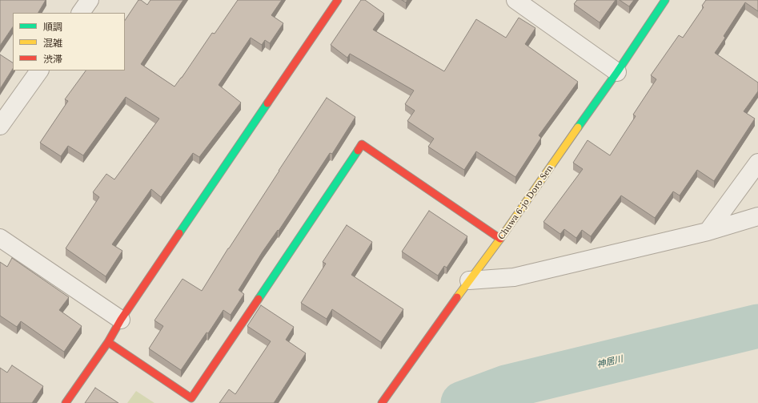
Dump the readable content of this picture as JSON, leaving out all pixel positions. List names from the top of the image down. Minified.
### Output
{"streets":{"street":["Chuwa 6-jo Doro Sen"]},"water":["神居川"],"legend":["順調","混雑","渋滞"]}
